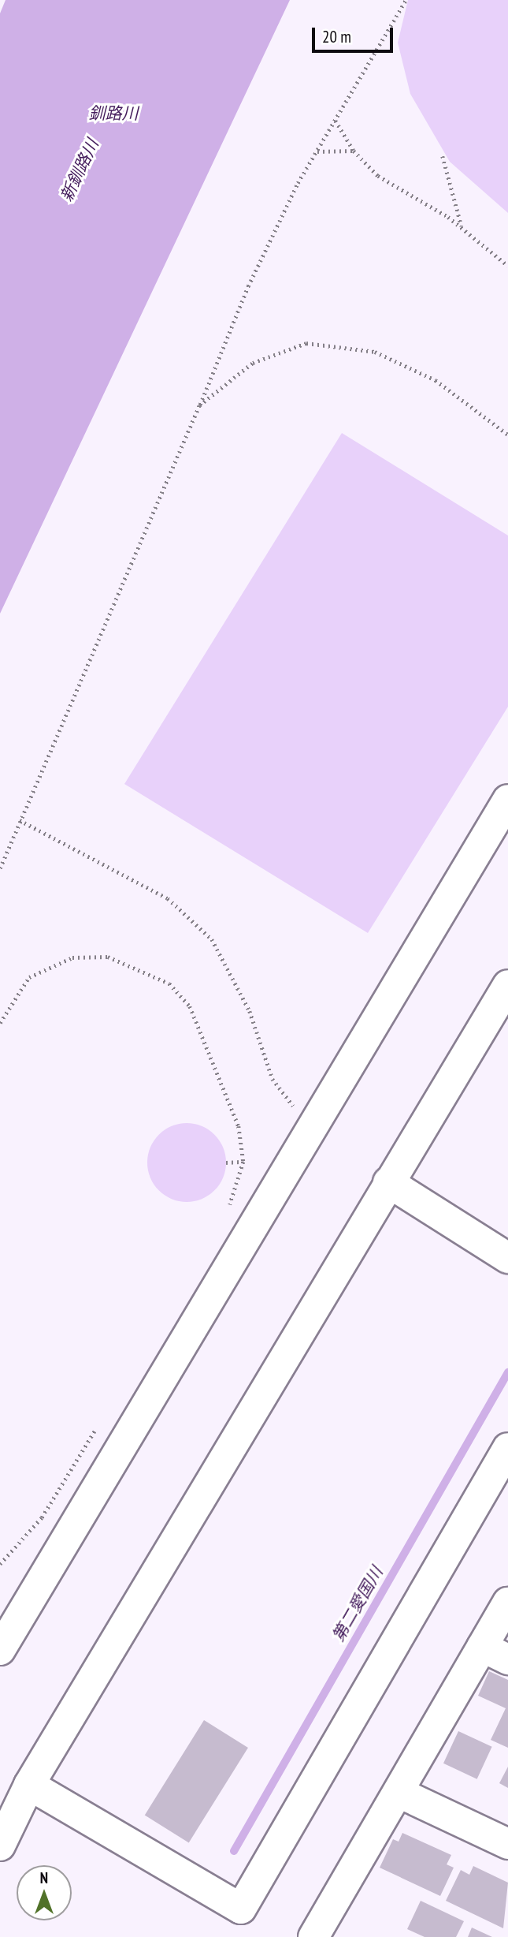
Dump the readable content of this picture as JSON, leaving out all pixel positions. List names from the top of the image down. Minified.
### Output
{"water":["釧路川","新釧路川","第二愛国川"],"scale_bar":"20 m","north":"top"}
